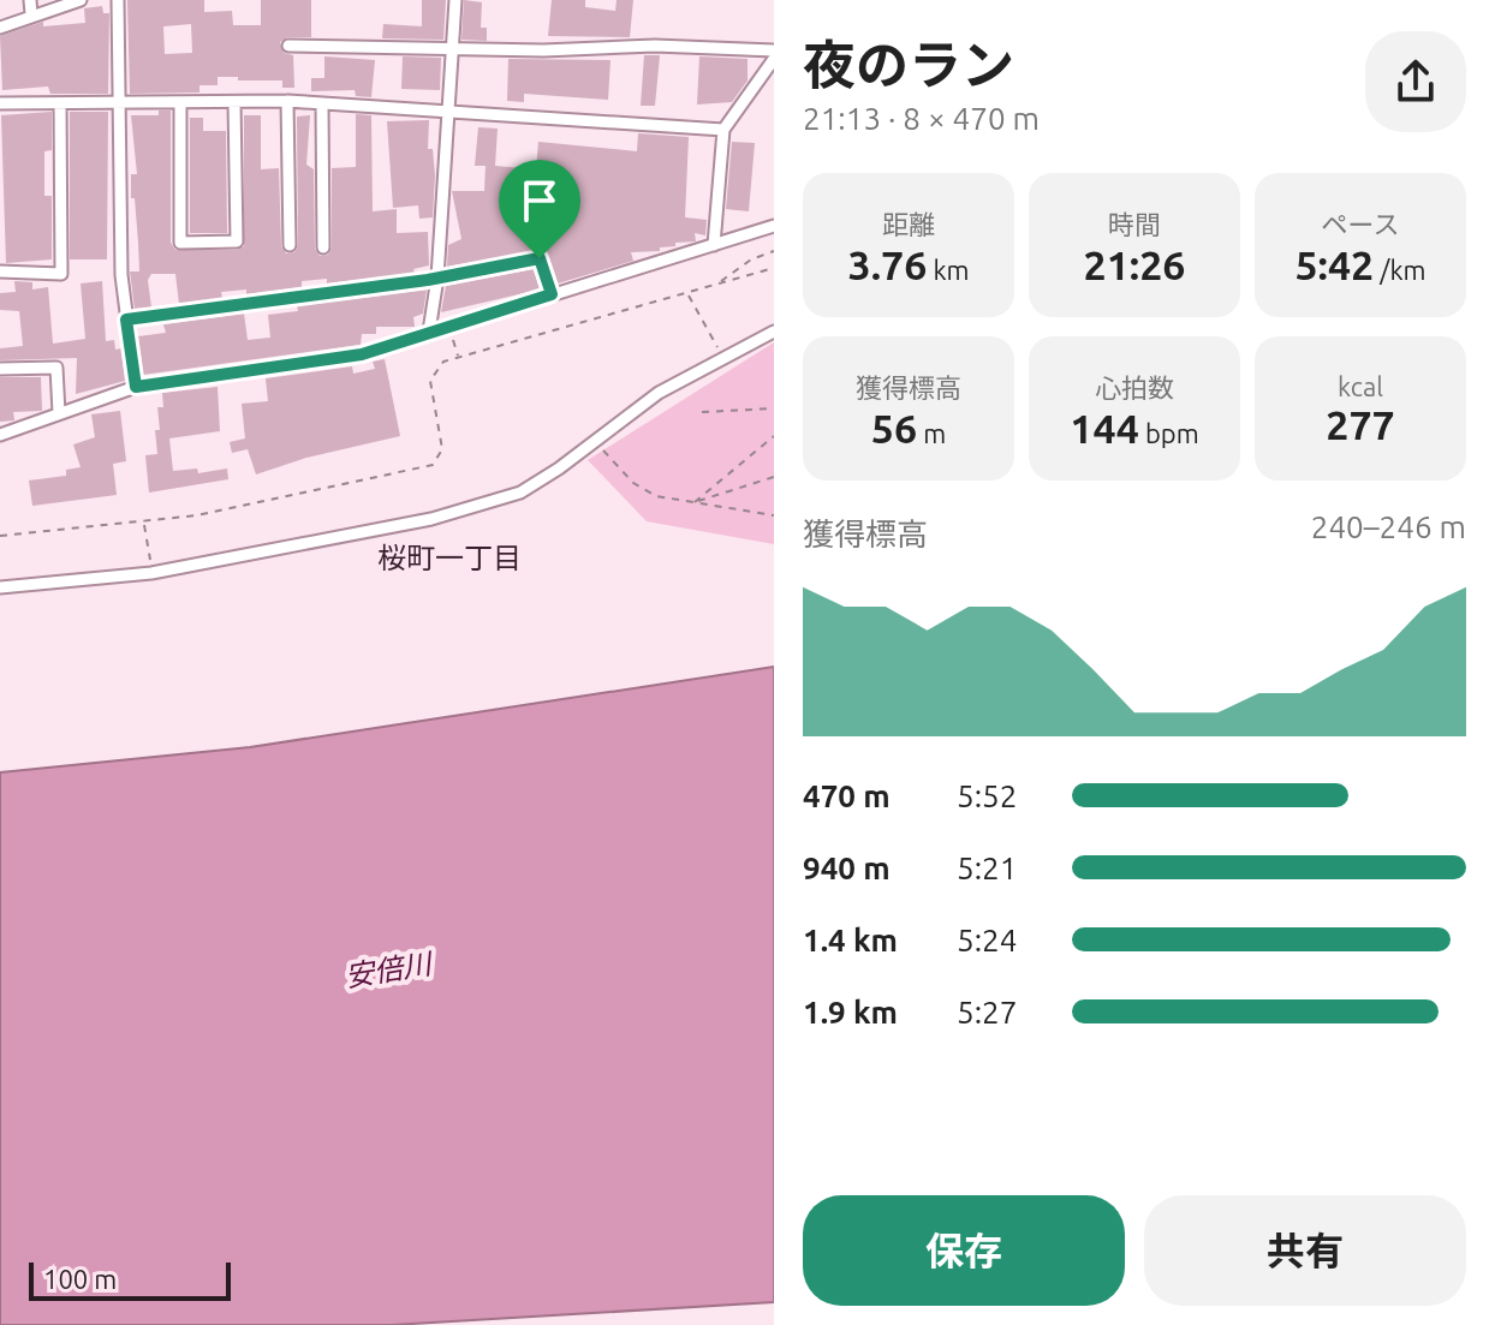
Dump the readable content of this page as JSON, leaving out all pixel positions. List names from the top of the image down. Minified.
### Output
{"districts":["桜町一丁目"],"water":["安倍川"],"scale_bar":"100 m","page":{"heading":["夜のラン","21:13 · 8 × 470 m"],"stats":[["距離","3.76 km"],["時間","21:26"],["ペース","5:42 /km"],["獲得標高","56 m"],["心拍数","144 bpm"],["kcal","277"]],"chart":["獲得標高","240–246 m"],"list":[{"name":"470 m","note":"5:52"},{"name":"940 m","note":"5:21"},{"name":"1.4 km","note":"5:24"},{"name":"1.9 km","note":"5:27"}],"buttons":["保存","共有"],"scale":"100 m"}}
